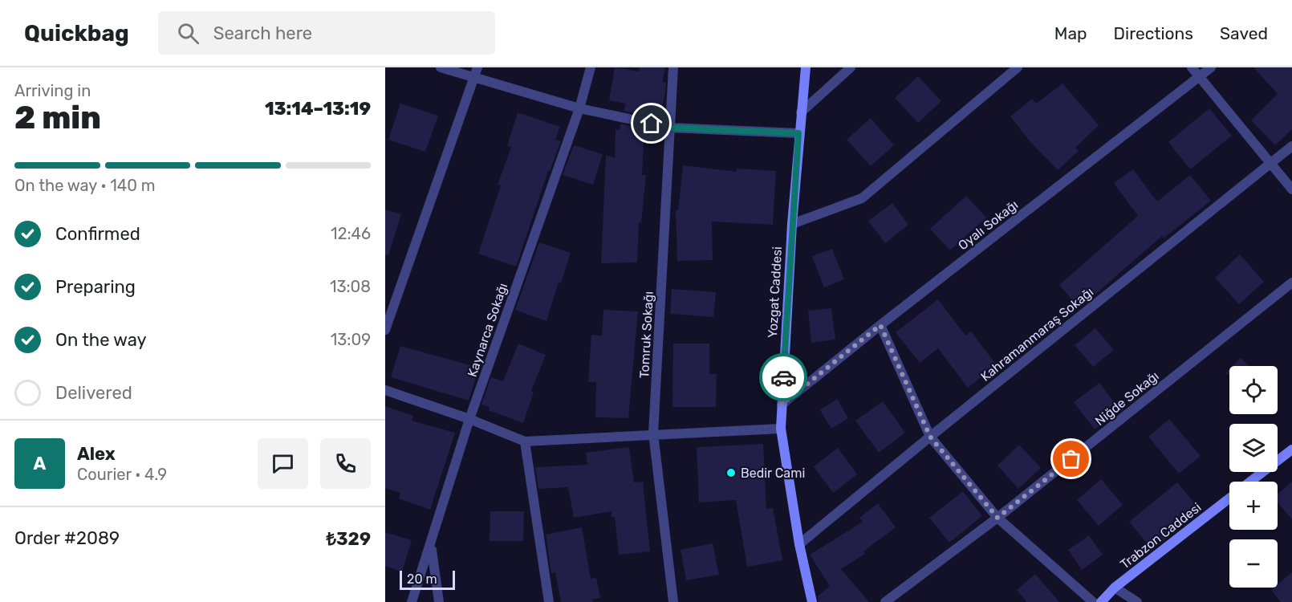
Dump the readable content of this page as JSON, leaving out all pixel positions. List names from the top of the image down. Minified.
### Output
{"streets":{"street":["Oyalı Sokağı","Yozgat Caddesi","Kaynarca Sokağı","Kahramanmaraş Sokağı","Tomruk Sokağı","Niğde Sokağı","Trabzon Caddesi"]},"crossings":[["Oyalı Sokağı","Yozgat Caddesi"],["Yozgat Caddesi","Kahramanmaraş Sokağı"]],"places":["Bedir Cami"],"scale_bar":"20 m","page":{"header":"Quickbag","search":"Search here","nav":["Map","Directions","Saved"],"heading":["2 min","Arriving in","13:14–13:19"],"panel":["Alex","Courier · 4.9","Order #2089","₺329"],"bar":"On the way · 140 m","list":[["Confirmed","12:46"],["Preparing","13:08"],["On the way","13:09"],"Delivered"],"map_buttons":["+","−"],"round":"A","scale":"20 m"}}
